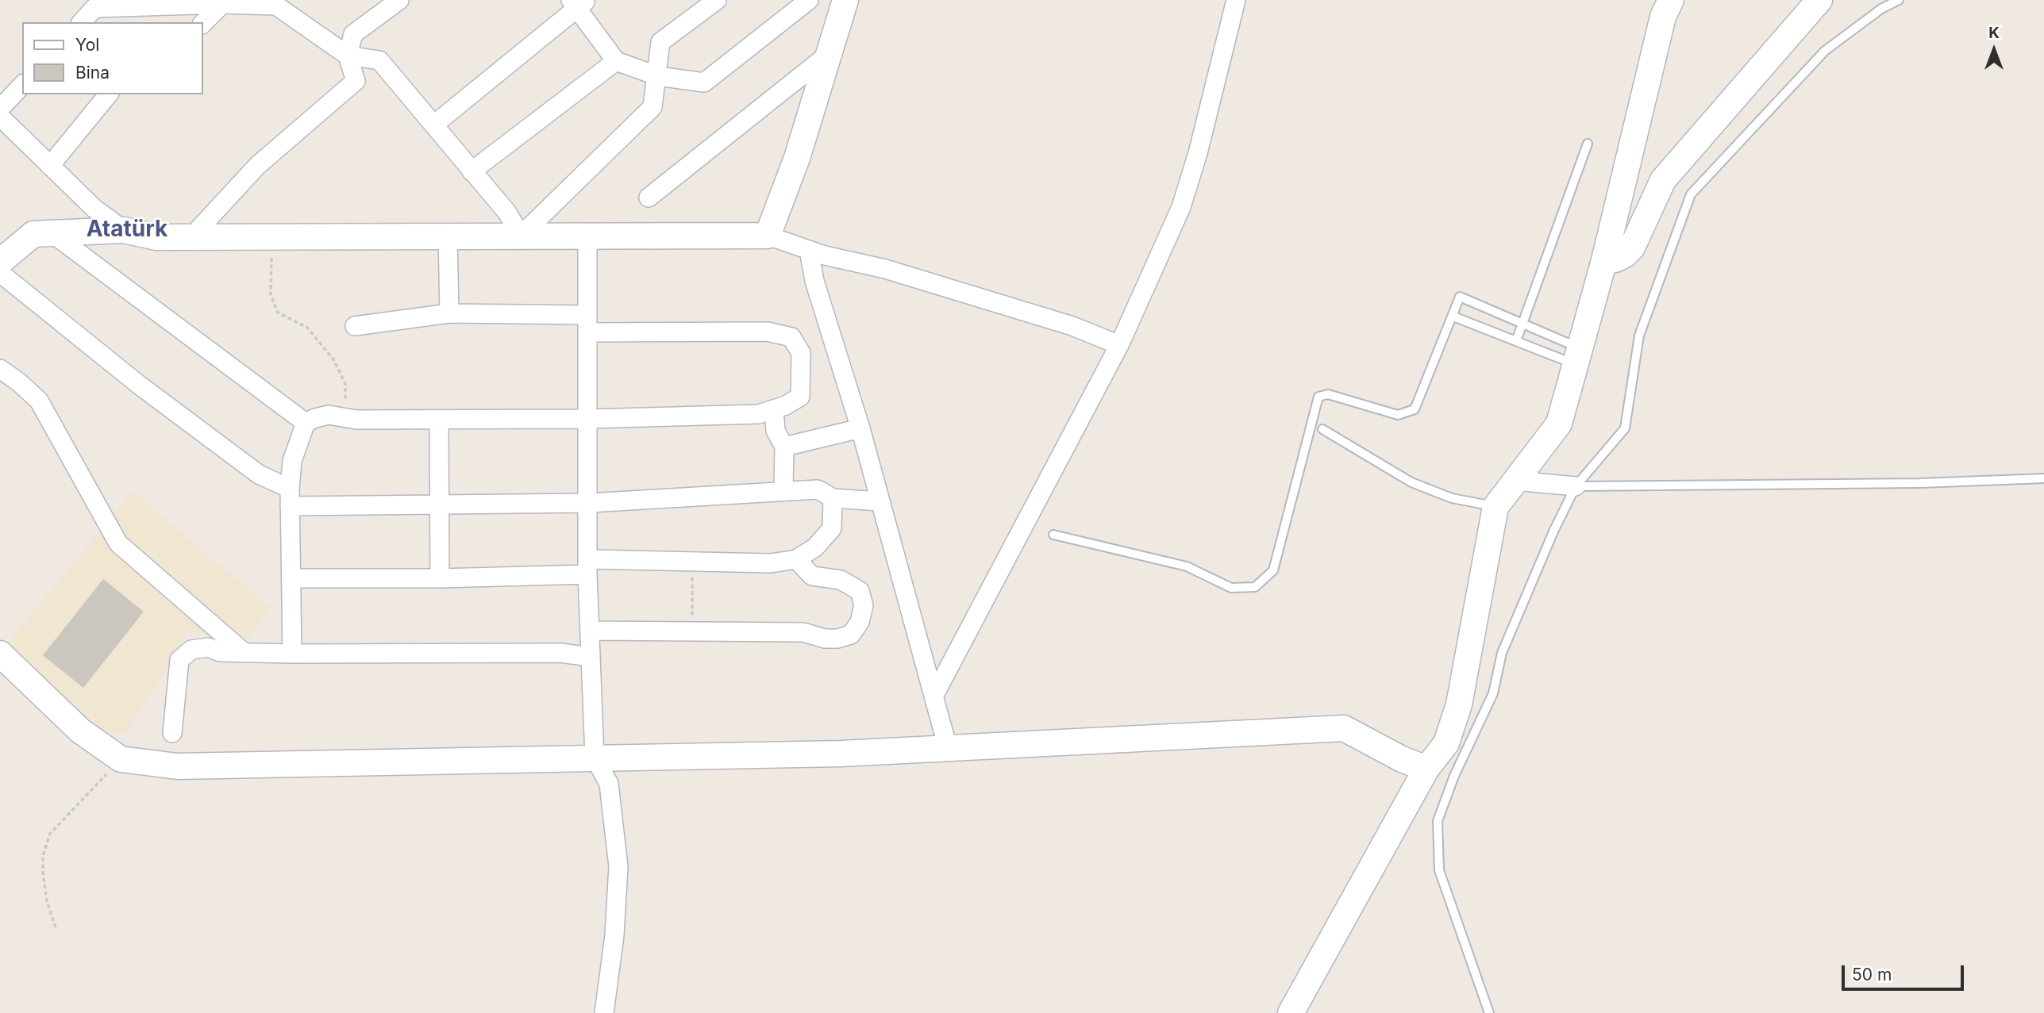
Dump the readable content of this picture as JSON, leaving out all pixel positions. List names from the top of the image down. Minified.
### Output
{"districts":["Atatürk"],"legend":["Yol","Bina"],"scale_bar":"50 m","north":"top"}
